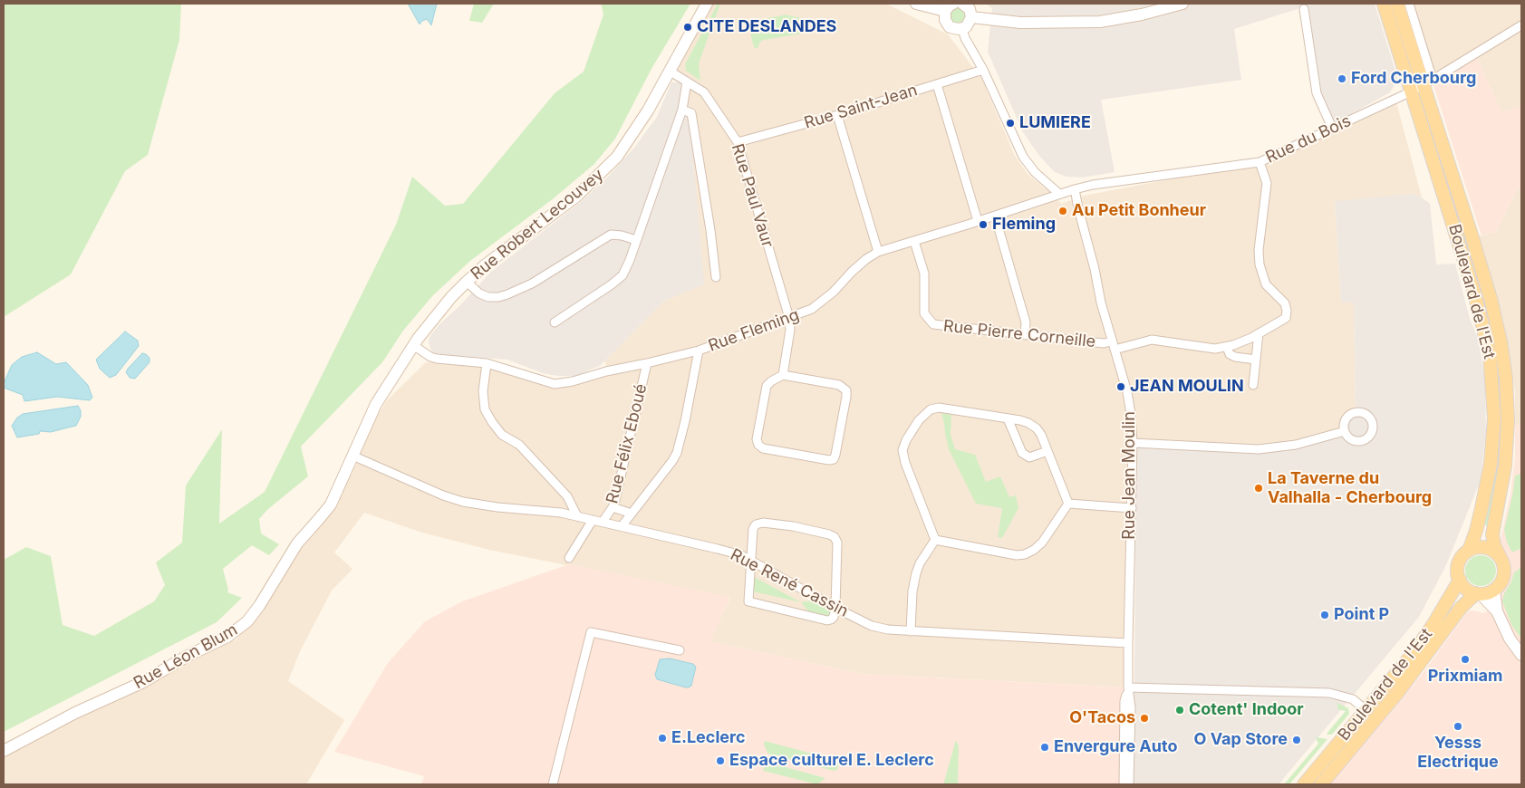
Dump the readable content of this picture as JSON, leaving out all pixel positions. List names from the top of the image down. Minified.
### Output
{"streets":{"main road":["Boulevard de l'Est"],"street":["Rue Saint-Jean","Rue du Bois","Rue Paul Vaur","Rue Robert Lecouvey","Rue Fleming","Rue Pierre Corneille","Rue Félix Eboué","Rue Jean Moulin","Rue René Cassin","Rue Léon Blum"]},"crossings":[["Rue Saint-Jean","Rue Paul Vaur"],["Rue du Bois","Boulevard de l'Est"],["Rue du Bois","Rue Fleming"],["Rue du Bois","Rue Jean Moulin"],["Rue Paul Vaur","Rue Robert Lecouvey"],["Rue Paul Vaur","Rue Fleming"],["Rue Robert Lecouvey","Rue Fleming"],["Rue Robert Lecouvey","Rue Léon Blum"],["Rue Fleming","Rue Pierre Corneille"],["Rue Fleming","Rue Félix Eboué"],["Rue Fleming","Rue Jean Moulin"],["Rue Fleming","Rue Léon Blum"],["Rue Pierre Corneille","Rue Jean Moulin"],["Rue Félix Eboué","Rue René Cassin"],["Rue Jean Moulin","Rue René Cassin"],["Rue René Cassin","Rue Léon Blum"]],"places":["CITE DESLANDES","Ford Cherbourg","LUMIERE","Au Petit Bonheur","Fleming","JEAN MOULIN","La Taverne du Valhalla - Cherbourg","Point P","Prixmiam","Cotent' Indoor","O'Tacos","Yesss Electrique","E.Leclerc","O Vap Store","Envergure Auto","Espace culturel E. Leclerc"]}
